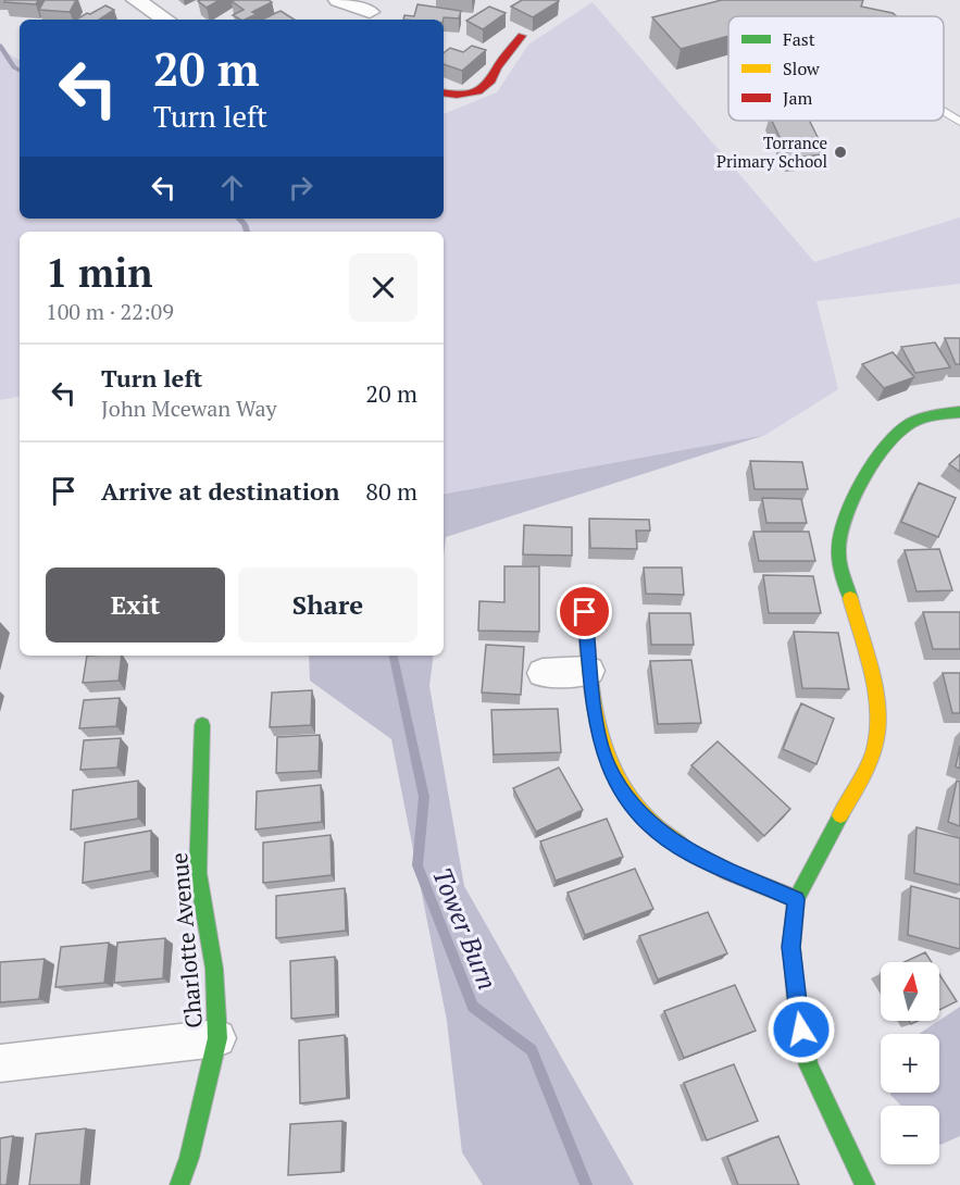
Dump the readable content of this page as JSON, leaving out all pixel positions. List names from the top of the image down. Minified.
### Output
{"streets":{"street":["Charlotte Avenue"]},"water":["Tower Burn"],"places":["Torrance Primary School"],"legend":["Fast","Slow","Jam"],"north":"top","page":{"turn":["20 m","Turn left"],"heading":["1 min","100 m · 22:09"],"list":[{"name":"Turn left","note":"John Mcewan Way","value":"20 m"},{"name":"Arrive at destination","value":"80 m"}],"buttons":["Exit","Share"],"map_buttons":["+","−"]}}
